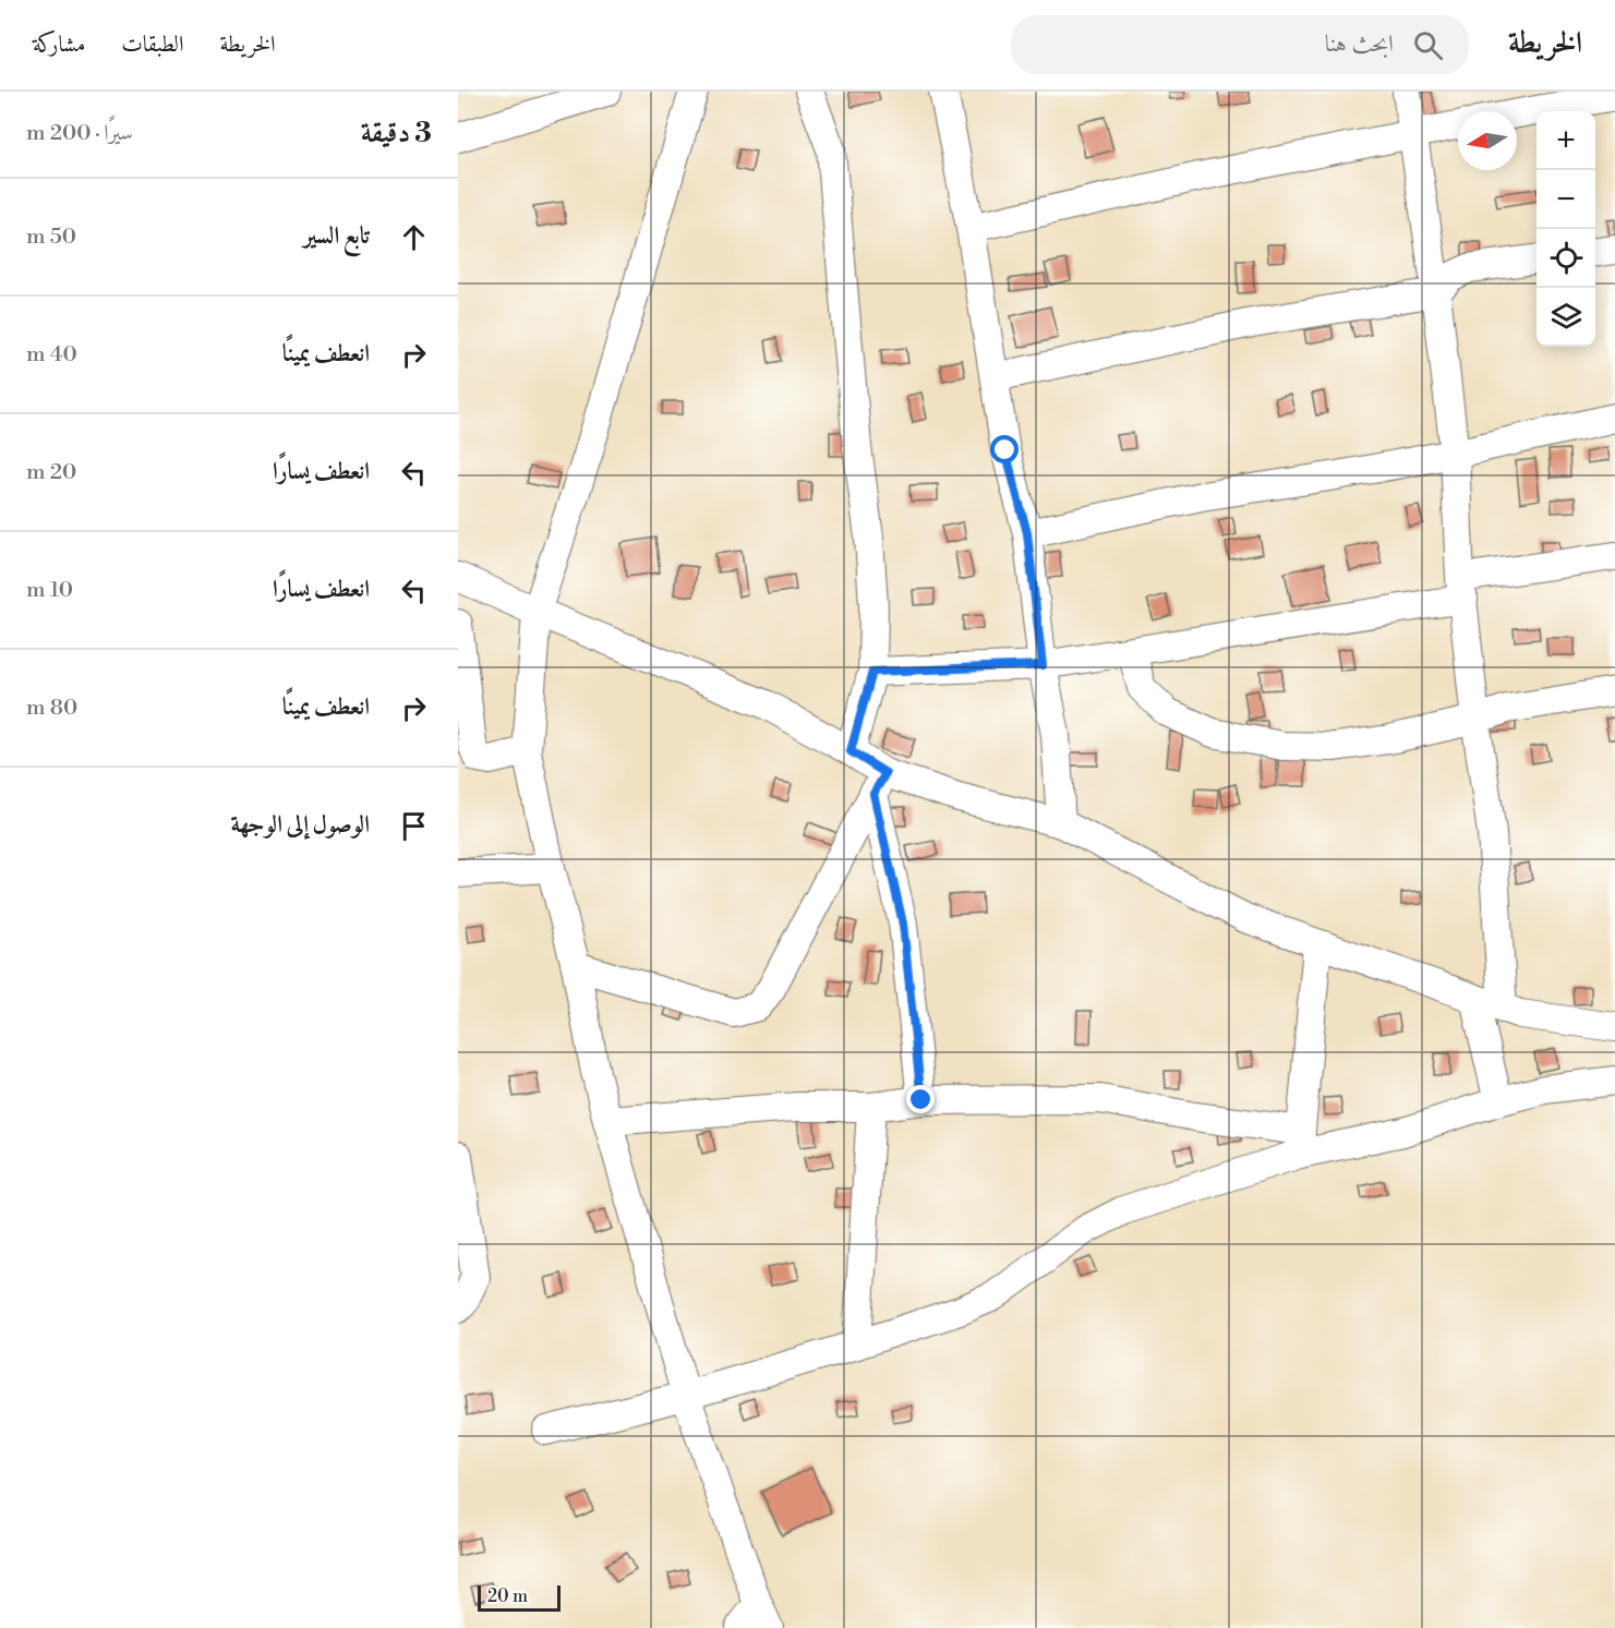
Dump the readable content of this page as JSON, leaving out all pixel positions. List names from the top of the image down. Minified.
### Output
{"scale_bar":"20 m","north":"left","page":{"header":"الخريطة","search":"ابحث هنا","nav":["الخريطة","الطبقات","مشاركة"],"heading":["3 دقيقة","سيرًا · 200 m"],"map_buttons":["+","−"],"list":[["تابع السير","50 m"],["انعطف يمينًا","40 m"],["انعطف يسارًا","20 m"],["انعطف يسارًا","10 m"],["انعطف يمينًا","80 m"],"الوصول إلى الوجهة"],"scale":"20 m"}}
